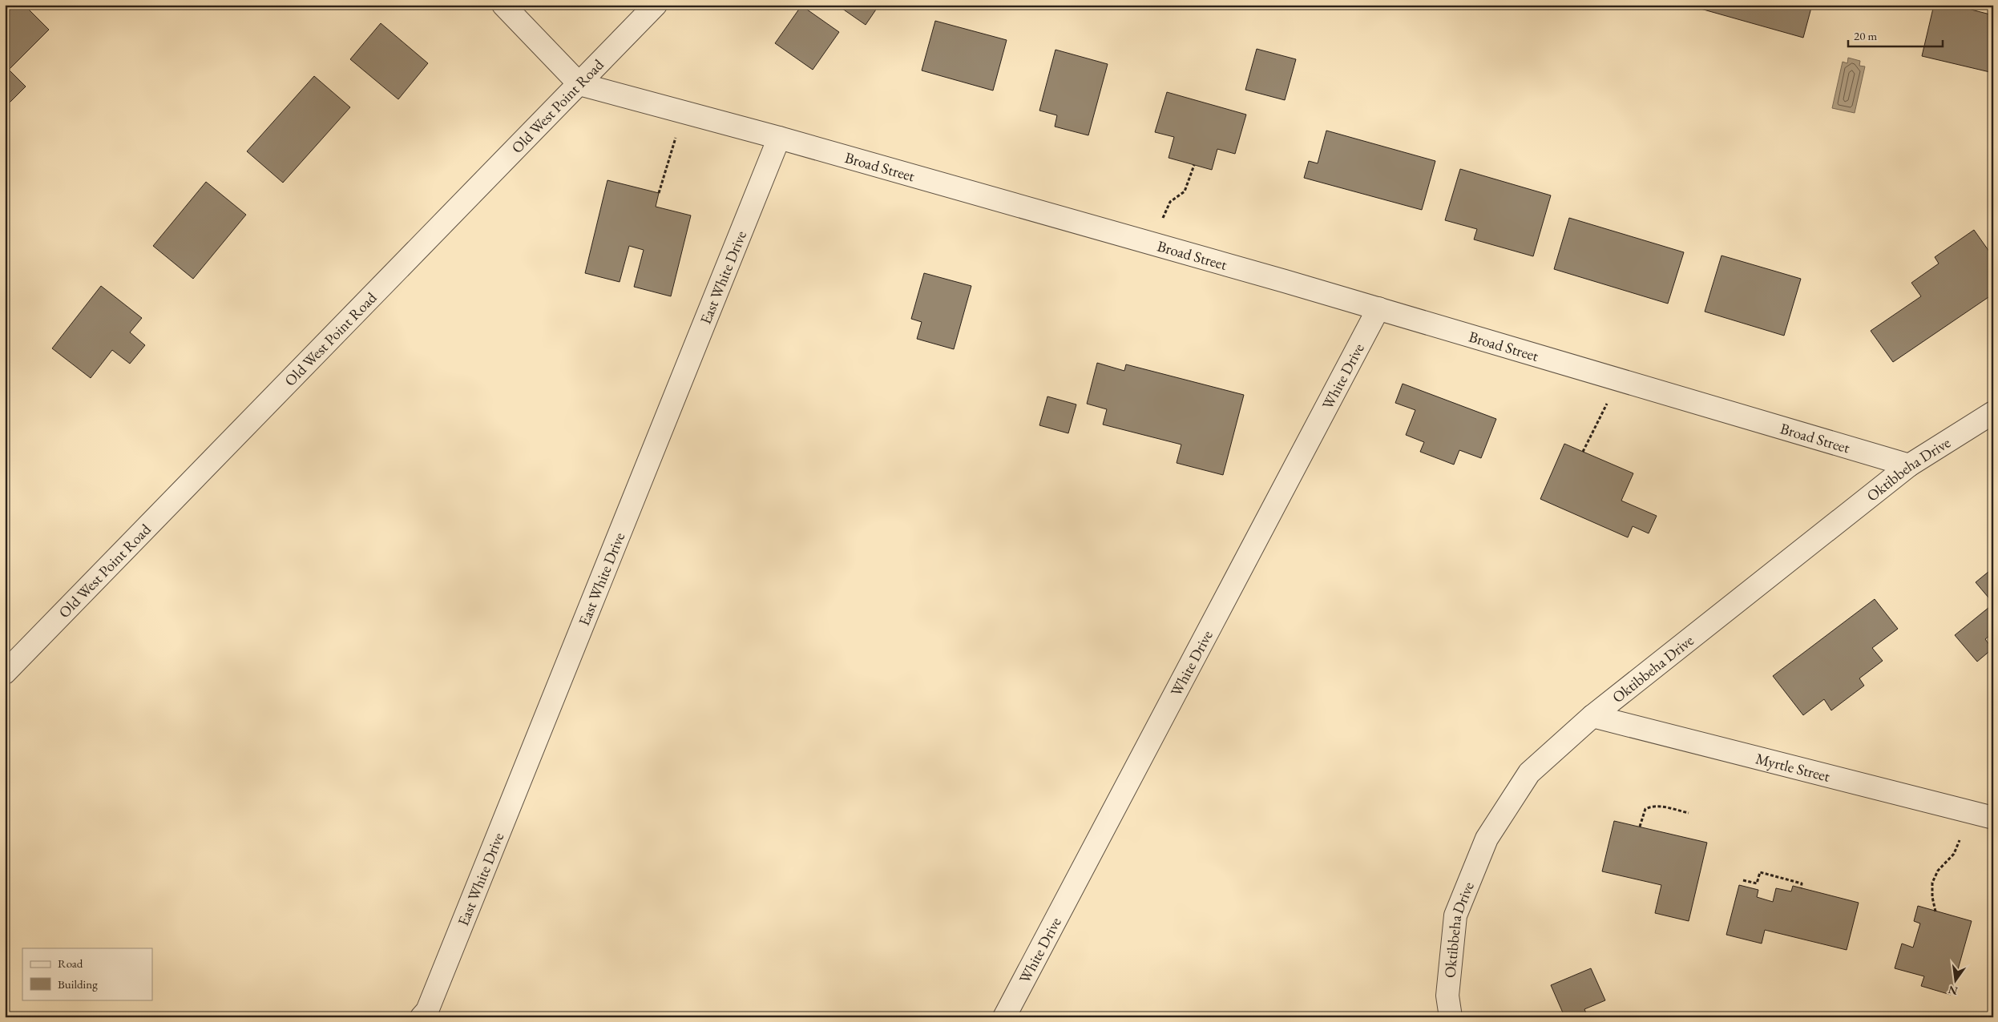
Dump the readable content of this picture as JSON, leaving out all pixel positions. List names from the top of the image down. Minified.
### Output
{"streets":{"street":["Old West Point Road","Broad Street","East White Drive","White Drive","Oktibbeha Drive","Myrtle Street"]},"crossings":[["Old West Point Road","Broad Street"],["Broad Street","East White Drive"],["Broad Street","White Drive"],["Broad Street","Oktibbeha Drive"],["Oktibbeha Drive","Myrtle Street"]],"legend":["Road","Building"],"scale_bar":"20 m","north":"bottom"}
